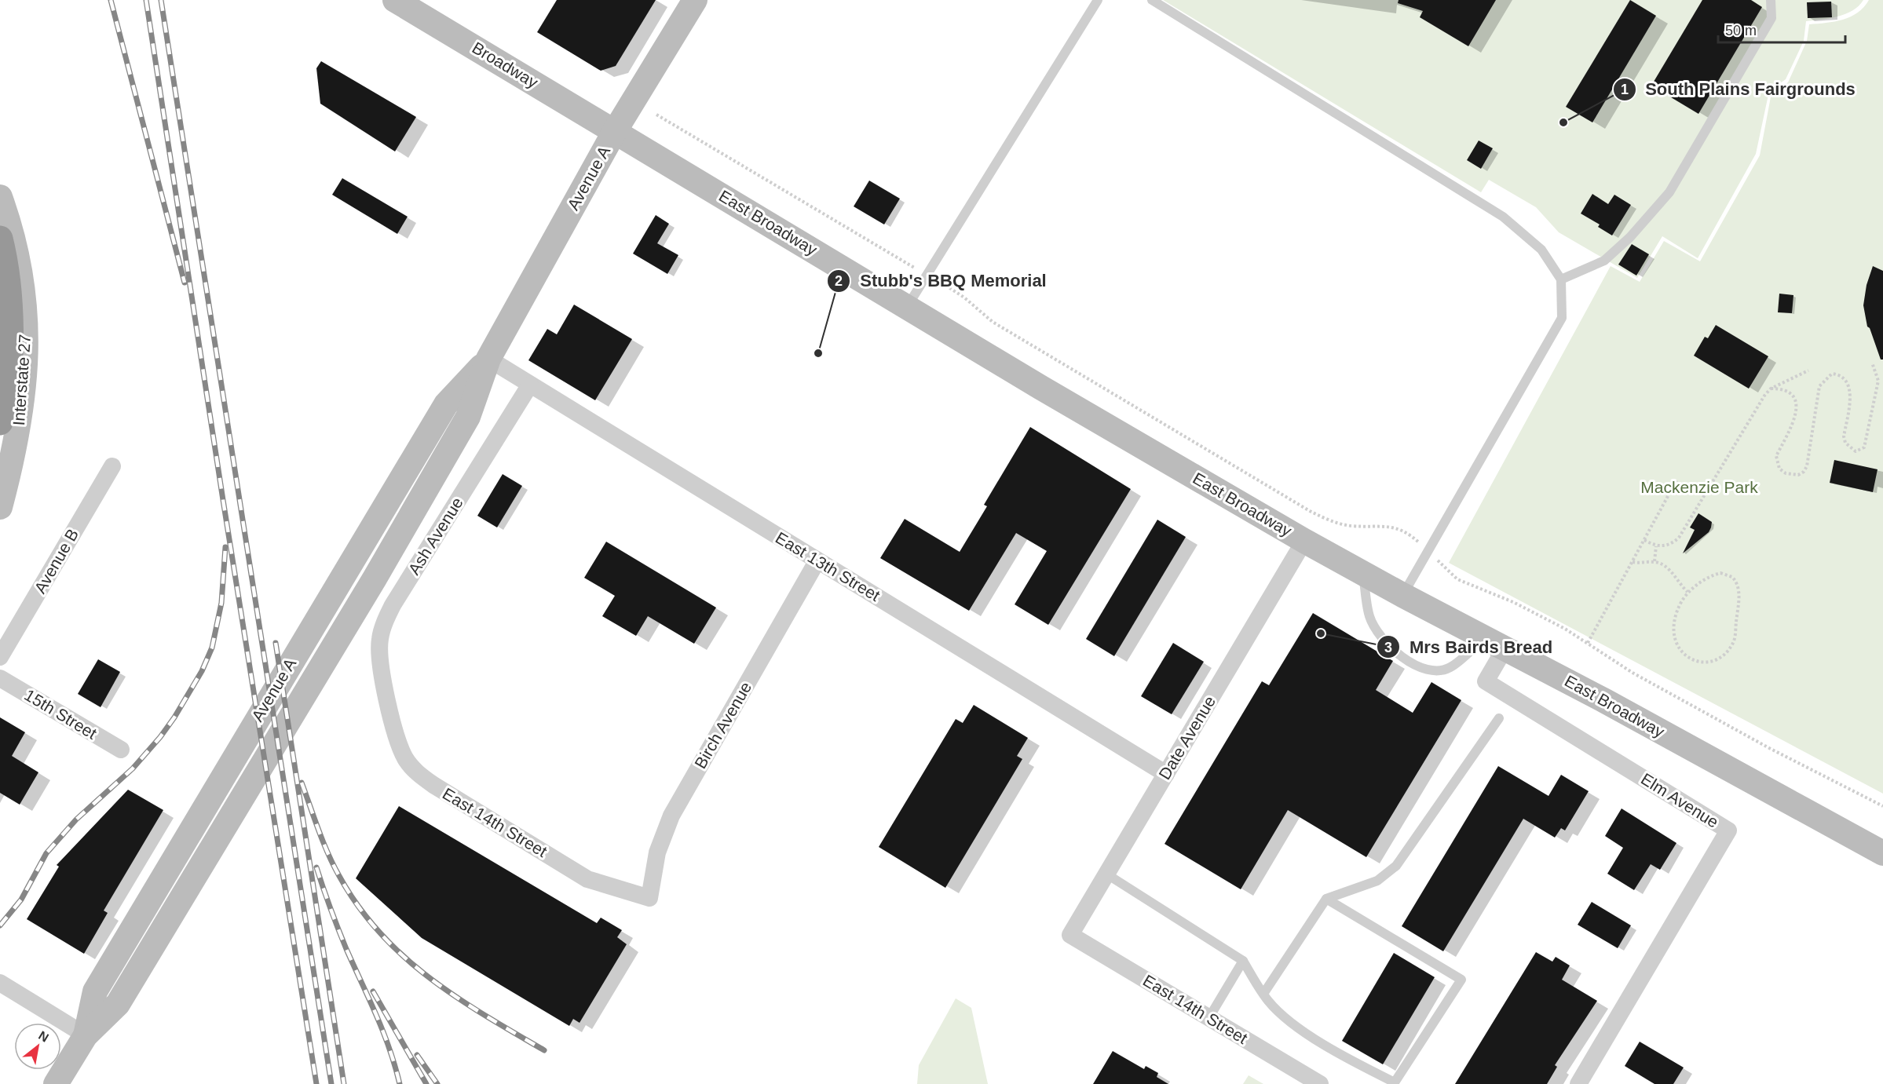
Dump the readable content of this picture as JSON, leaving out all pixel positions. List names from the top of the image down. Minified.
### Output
{"streets":{"main road":["Broadway","Avenue A","East Broadway","Interstate 27"],"street":["Ash Avenue","Avenue B","East 13th Street","15th Street","Birch Avenue","Date Avenue","Elm Avenue","East 14th Street"]},"crossings":[["Broadway","Avenue A"],["Broadway","East Broadway"],["Avenue A","East Broadway"],["Avenue A","East 13th Street"],["East Broadway","Date Avenue"],["East Broadway","Elm Avenue"],["Ash Avenue","East 13th Street"],["Ash Avenue","East 14th Street"],["East 13th Street","Birch Avenue"],["East 13th Street","Date Avenue"],["Birch Avenue","East 14th Street"],["Date Avenue","East 14th Street"]],"parks":["Mackenzie Park"],"places":["South Plains Fairgrounds","Stubb's BBQ Memorial","Mrs Bairds Bread"],"scale_bar":"50 m","north":"top right"}
